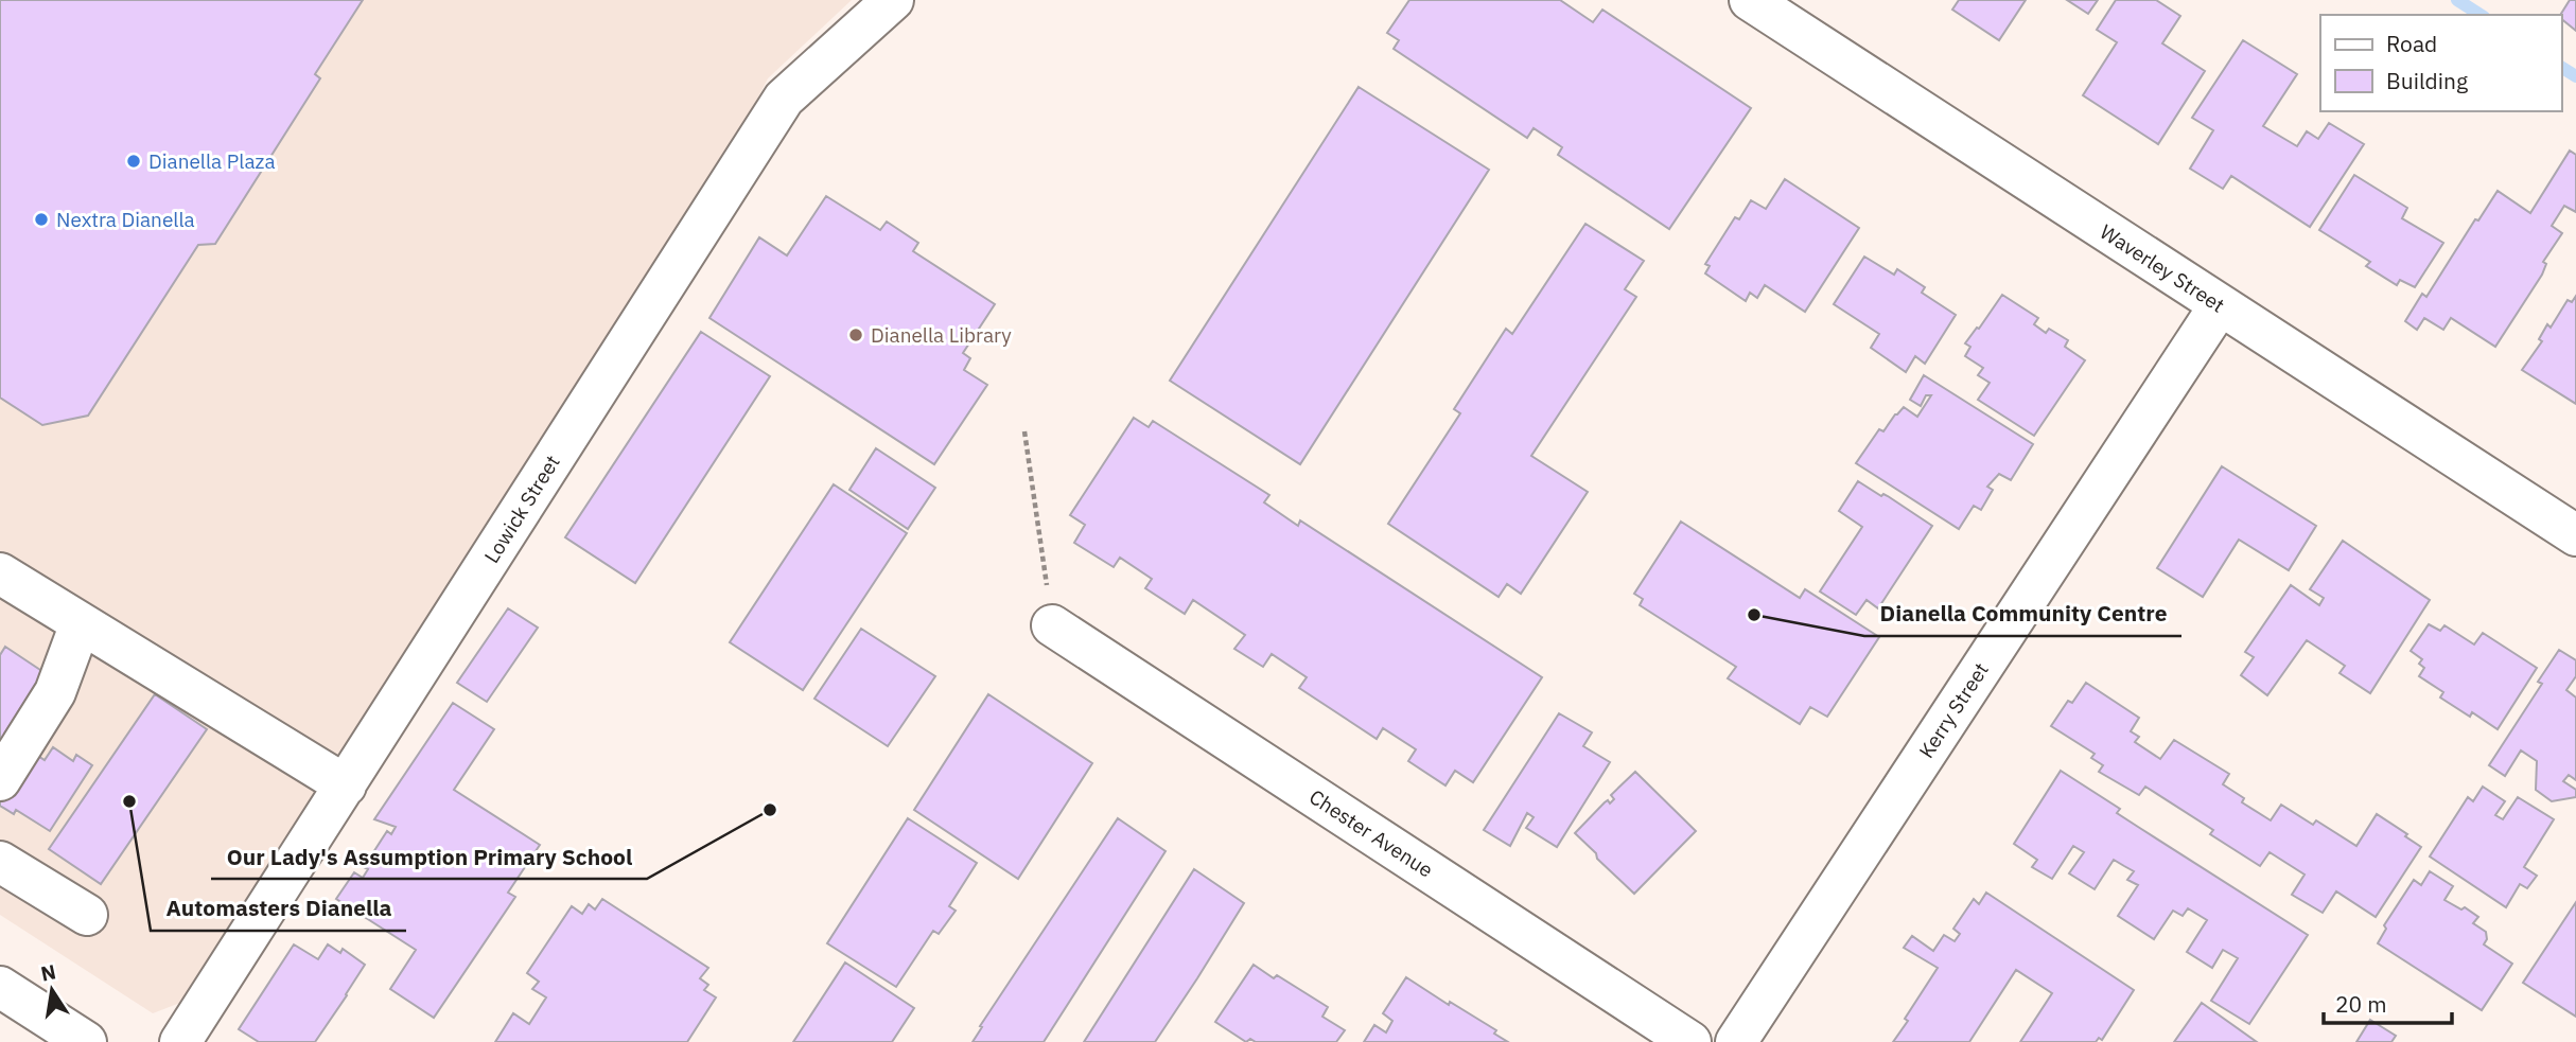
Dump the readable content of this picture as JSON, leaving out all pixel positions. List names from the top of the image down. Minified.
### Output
{"streets":{"street":["Waverley Street","Lowick Street","Kerry Street","Chester Avenue"]},"crossings":[["Waverley Street","Kerry Street"]],"places":["Dianella Plaza","Nextra Dianella","Dianella Library","Dianella Community Centre","Automasters Dianella","Our Lady's Assumption Primary School"],"legend":["Road","Building"],"scale_bar":"20 m","north":"top"}
